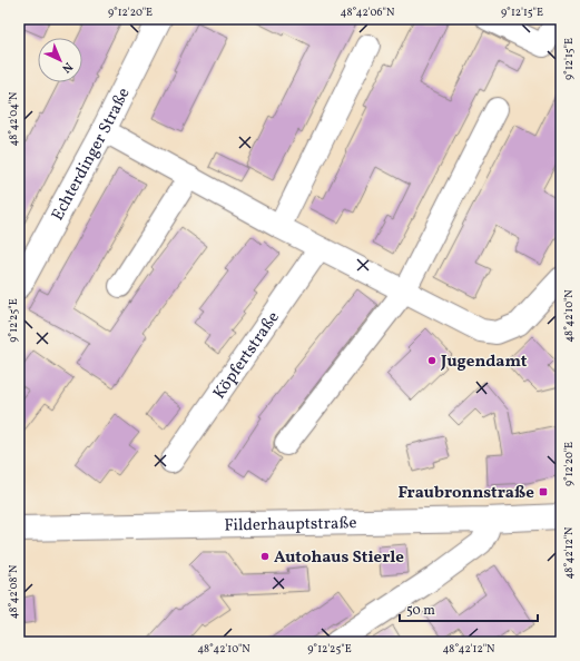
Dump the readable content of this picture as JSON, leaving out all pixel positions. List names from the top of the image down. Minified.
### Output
{"streets":{"main road":["Echterdinger Straße","Filderhauptstraße"],"street":["Köpfertstraße"]},"places":{"other":["Jugendamt","Autohaus Stierle"],"transit":["Fraubronnstraße"]},"scale_bar":"50 m","north":"bottom right","coordinates":["9°12'20\"E","48°42'06\"N","9°12'15\"E","48°42'04\"N","48°42'10\"N","9°12'25\"E","48°42'12\"N","48°42'08\"N"]}
